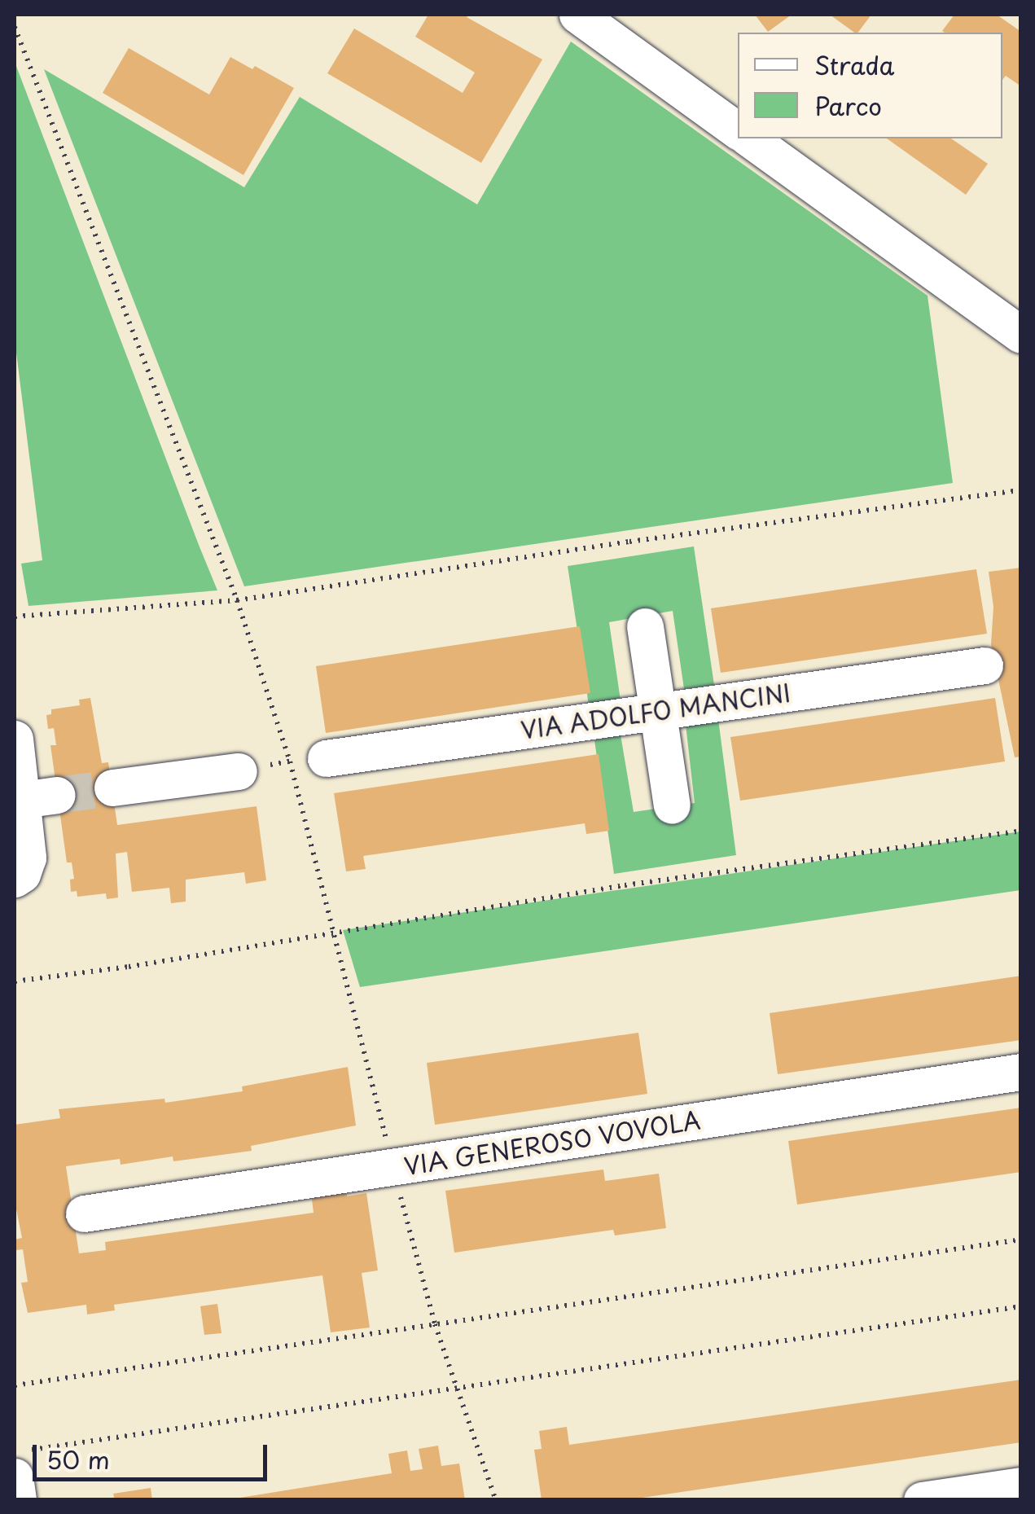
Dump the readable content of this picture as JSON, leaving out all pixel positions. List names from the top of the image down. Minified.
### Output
{"streets":{"street":["VIA ADOLFO MANCINI","VIA GENEROSO VOVOLA"]},"legend":["Strada","Parco"],"scale_bar":"50 m"}
